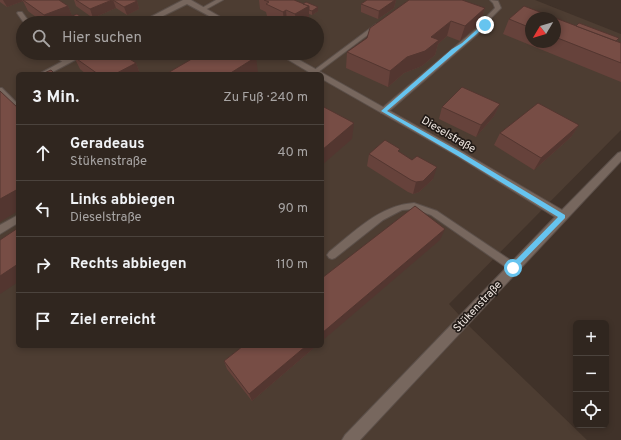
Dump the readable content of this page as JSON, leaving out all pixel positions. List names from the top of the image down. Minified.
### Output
{"streets":{"street":["Dieselstraße","Stükenstraße"]},"crossings":[["Dieselstraße","Stükenstraße"]],"north":"bottom left","page":{"search":"Hier suchen","heading":["3 Min.","Zu Fuß · 240 m"],"list":[["Geradeaus","Stükenstraße","40 m"],["Links abbiegen","Dieselstraße","90 m"],["Rechts abbiegen","110 m"],"Ziel erreicht"],"map_buttons":["+","−"]}}
